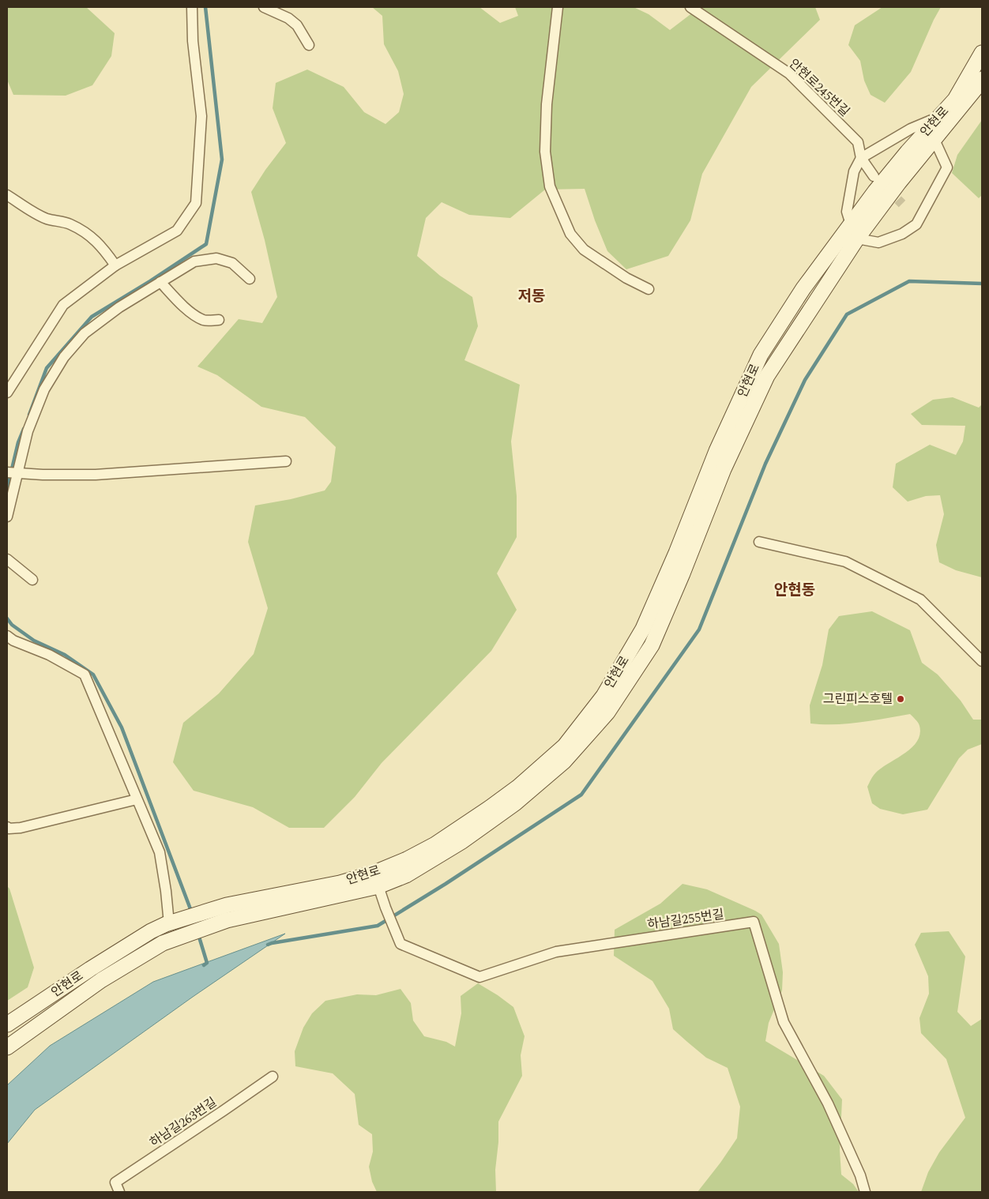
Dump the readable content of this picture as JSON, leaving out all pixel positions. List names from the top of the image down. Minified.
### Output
{"streets":{"street":["안현로245번길","안현로","하남길255번길","하남길263번길"]},"crossings":[["안현로","하남길255번길"]],"districts":["저동","안현동"],"places":["그린피스호텔"]}
